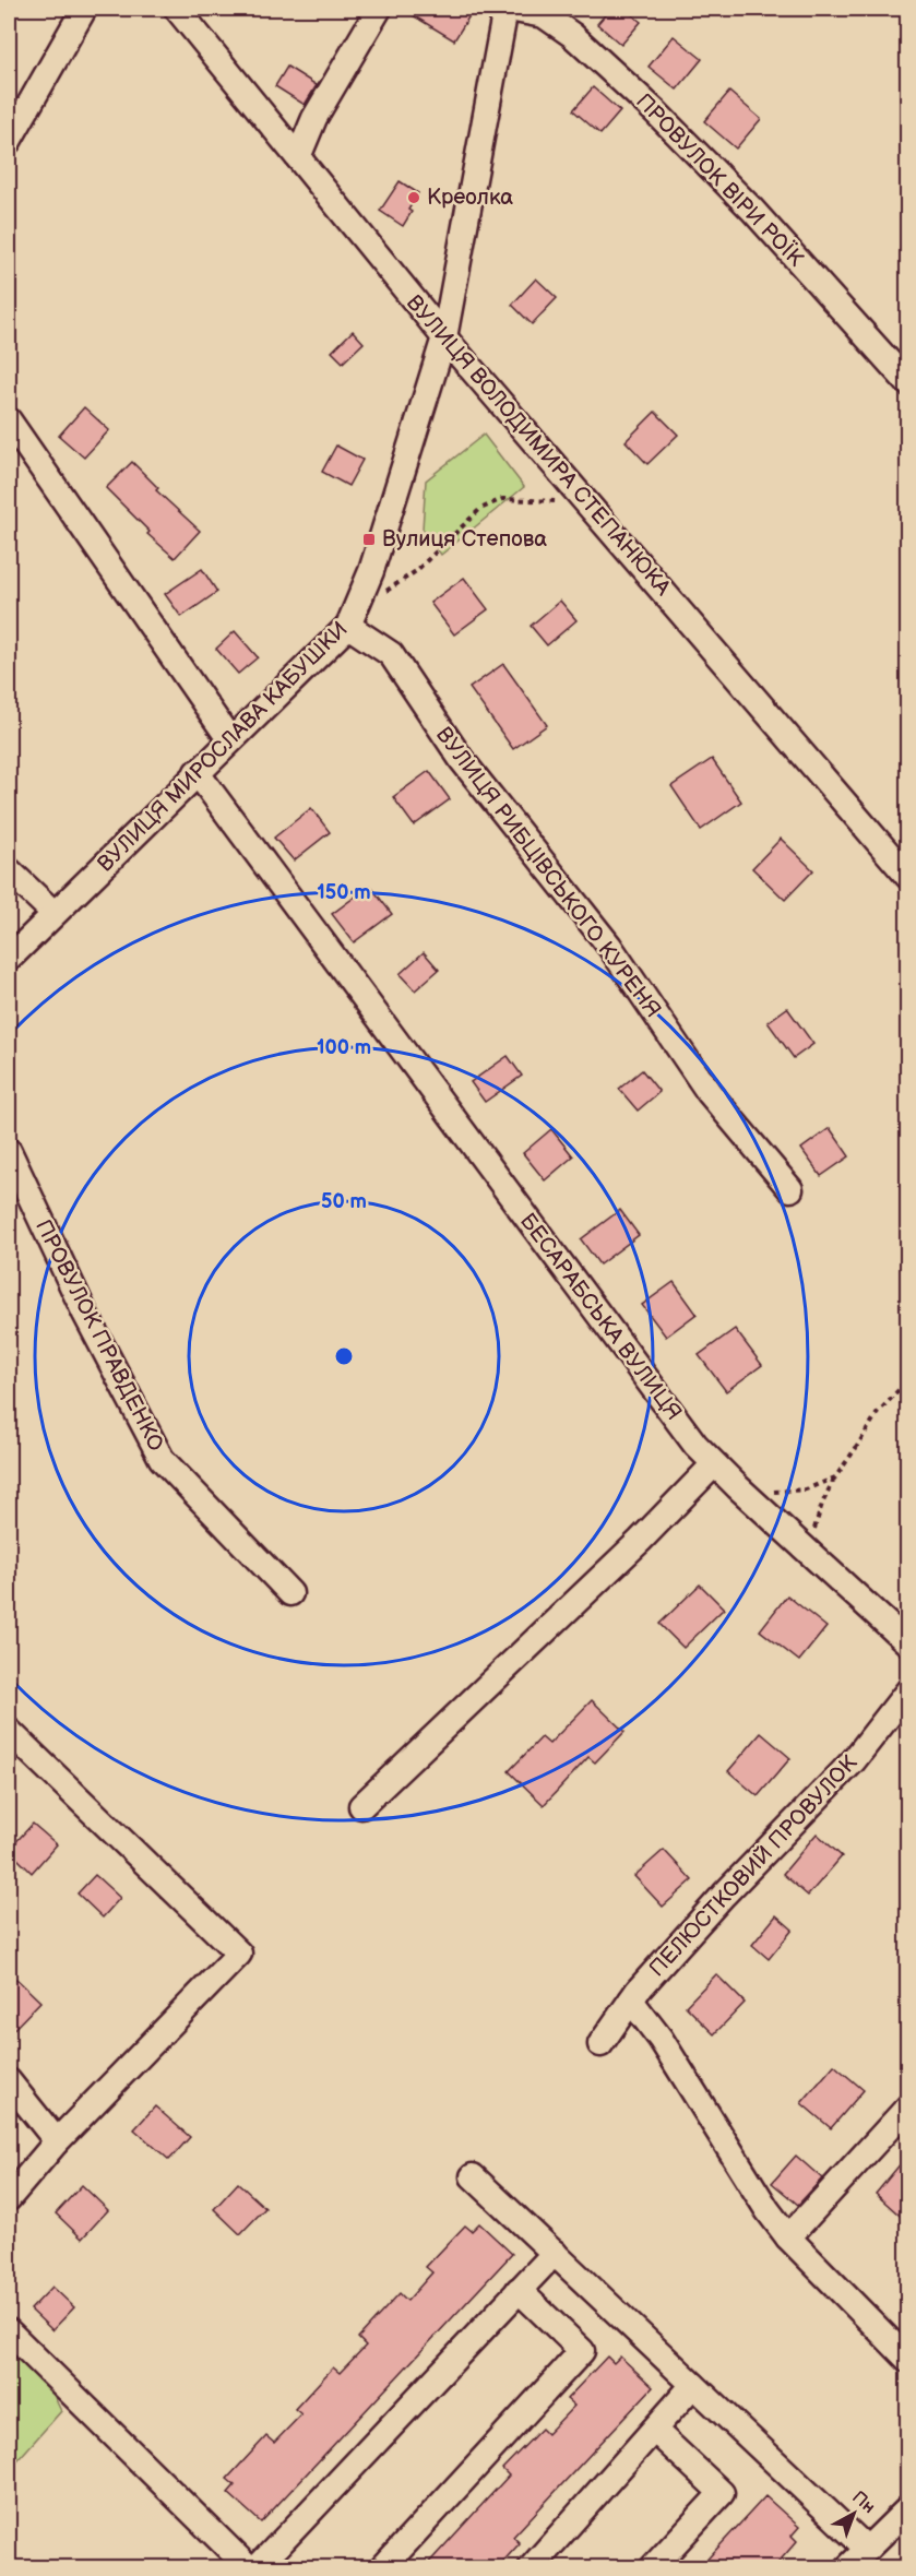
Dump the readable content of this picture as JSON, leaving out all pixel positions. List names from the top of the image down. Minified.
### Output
{"streets":{"street":["ПРОВУЛОК ВІРИ РОЇК","ВУЛИЦЯ ВОЛОДИМИРА СТЕПАНЮКА","ВУЛИЦЯ МИРОСЛАВА КАБУШКИ","ВУЛИЦЯ РИБЦІВСЬКОГО КУРЕНЯ","БЕСАРАБСЬКА ВУЛИЦЯ","ПРОВУЛОК ПРАВДЕНКО","ПЕЛЮСТКОВИЙ ПРОВУЛОК"]},"crossings":[["ПРОВУЛОК ВІРИ РОЇК","ВУЛИЦЯ МИРОСЛАВА КАБУШКИ"],["ВУЛИЦЯ ВОЛОДИМИРА СТЕПАНЮКА","ВУЛИЦЯ МИРОСЛАВА КАБУШКИ"],["ВУЛИЦЯ МИРОСЛАВА КАБУШКИ","ВУЛИЦЯ РИБЦІВСЬКОГО КУРЕНЯ"],["ВУЛИЦЯ МИРОСЛАВА КАБУШКИ","БЕСАРАБСЬКА ВУЛИЦЯ"]],"places":{"other":["Креолка"],"transit":["Вулиця Степова"]},"north":"top right","rings":["150 m","100 m","50 m"]}
